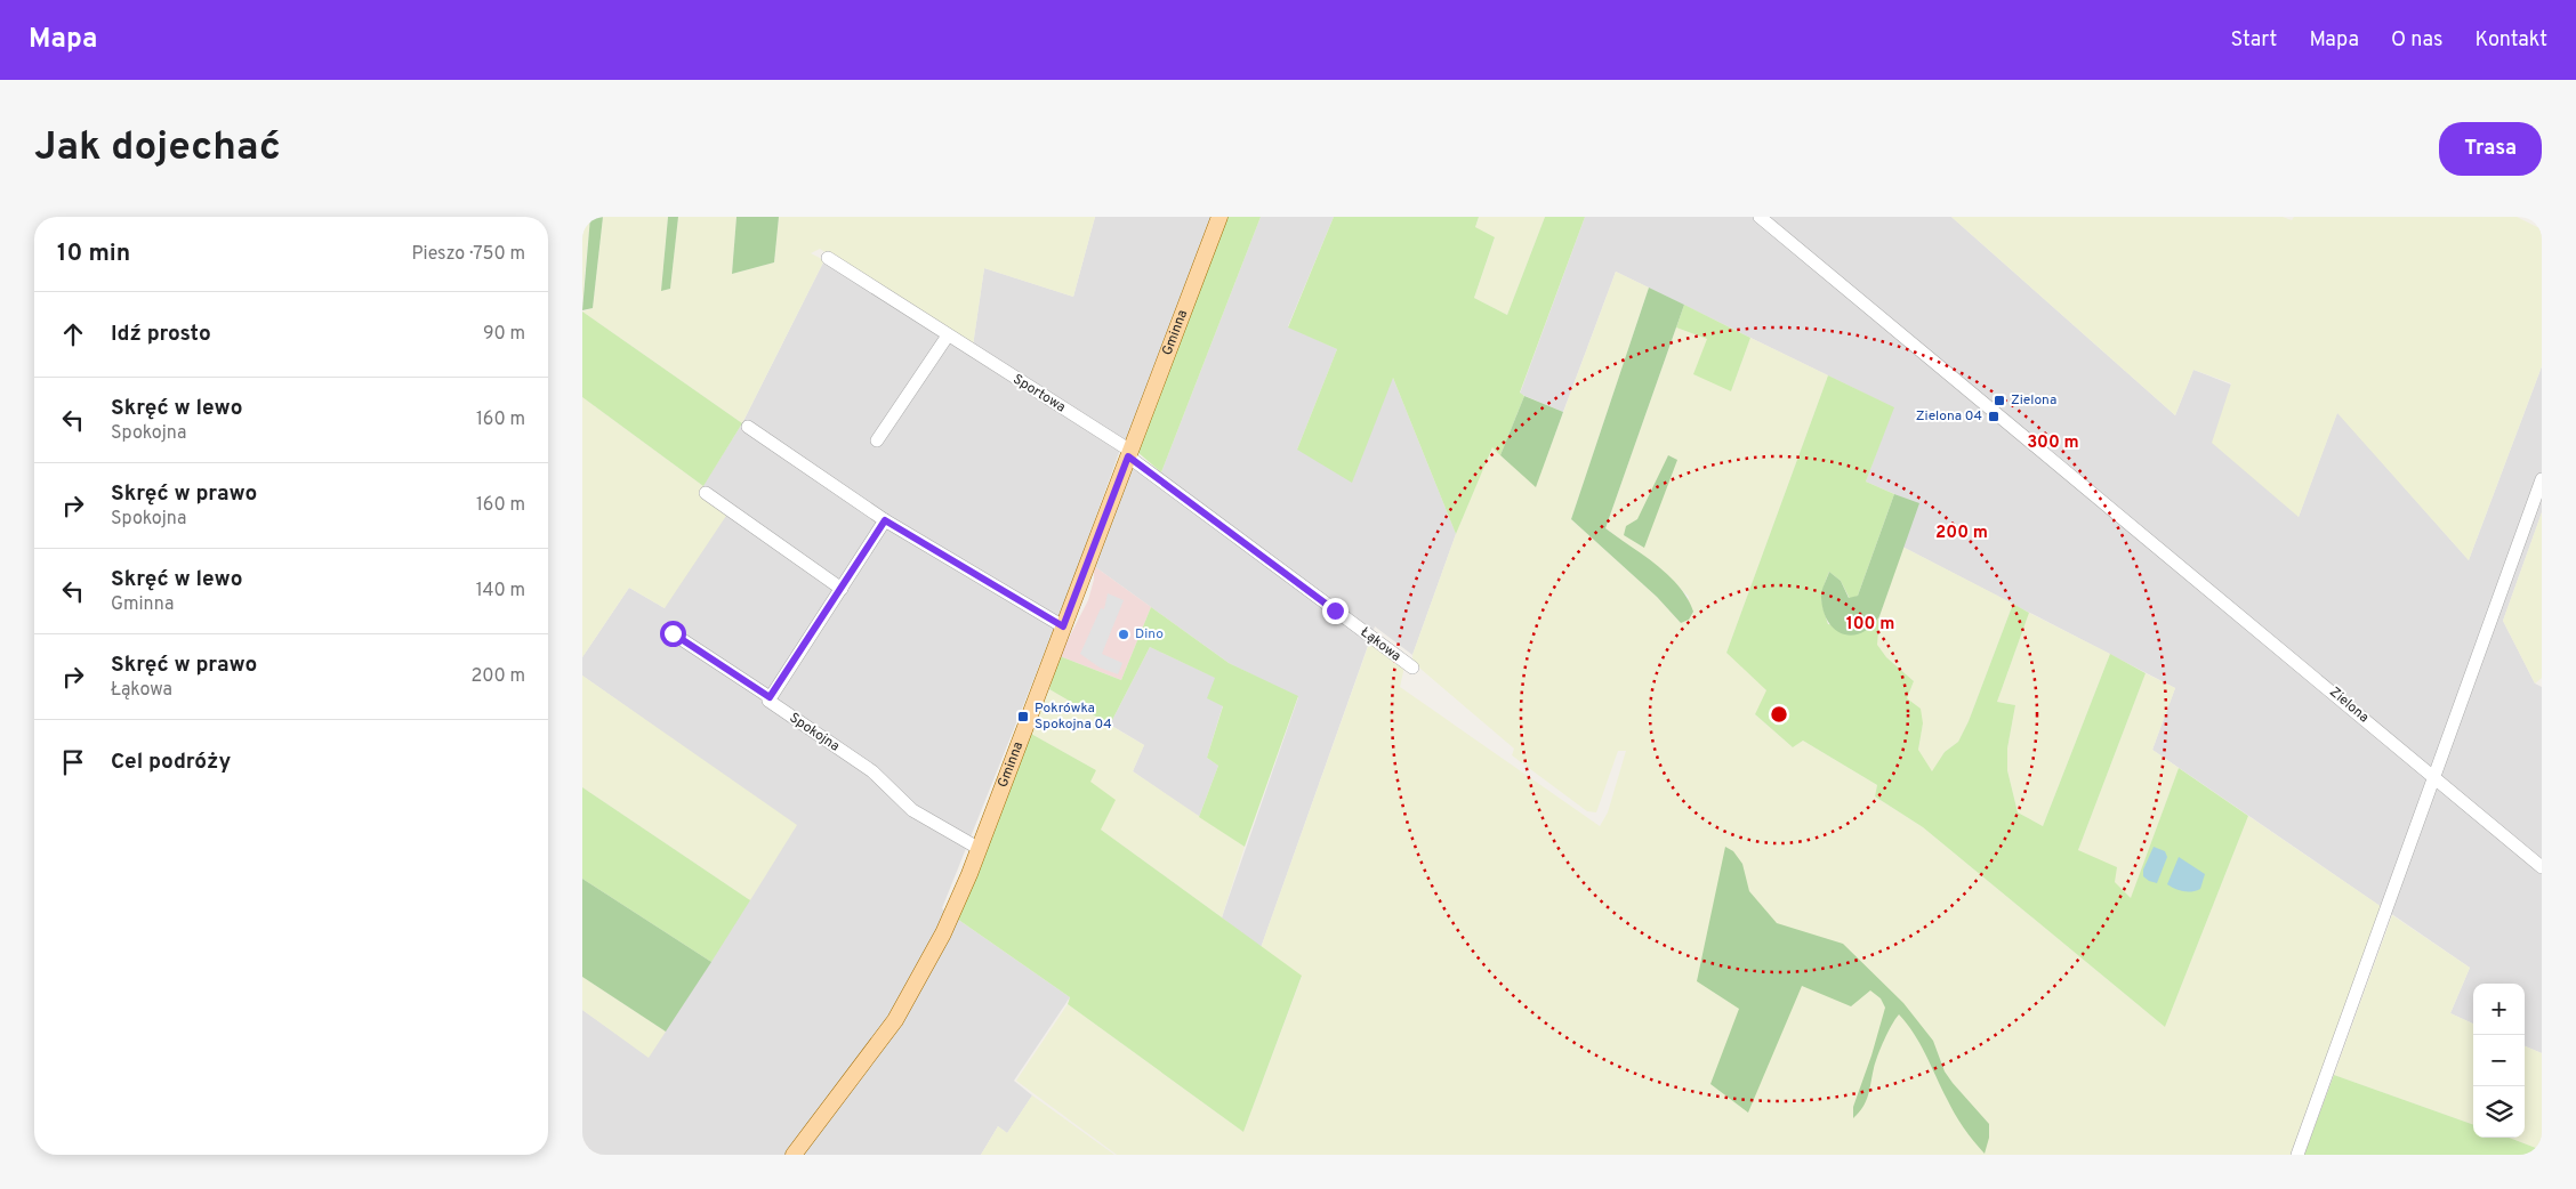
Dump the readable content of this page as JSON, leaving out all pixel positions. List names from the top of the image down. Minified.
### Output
{"streets":{"main road":["Gminna"],"street":["Sportowa","Łąkowa","Zielona","Spokojna"]},"crossings":[["Gminna","Sportowa"],["Gminna","Łąkowa"],["Gminna","Spokojna"],["Sportowa","Łąkowa"]],"places":{"transit":["Zielona","Zielona 04","Pokrówka Spokojna 04"],"other":["Dino"]},"page":{"header":"Mapa","nav":["Start","Mapa","O nas","Kontakt"],"buttons":"Trasa","title":"Jak dojechać","heading":["10 min","Pieszo · 750 m"],"list":[["Idź prosto","90 m"],["Skręć w lewo","Spokojna","160 m"],["Skręć w prawo","Spokojna","160 m"],["Skręć w lewo","Gminna","140 m"],["Skręć w prawo","Łąkowa","200 m"],"Cel podróży"],"map_buttons":["+","−"]},"rings":["300 m","200 m","100 m"]}
